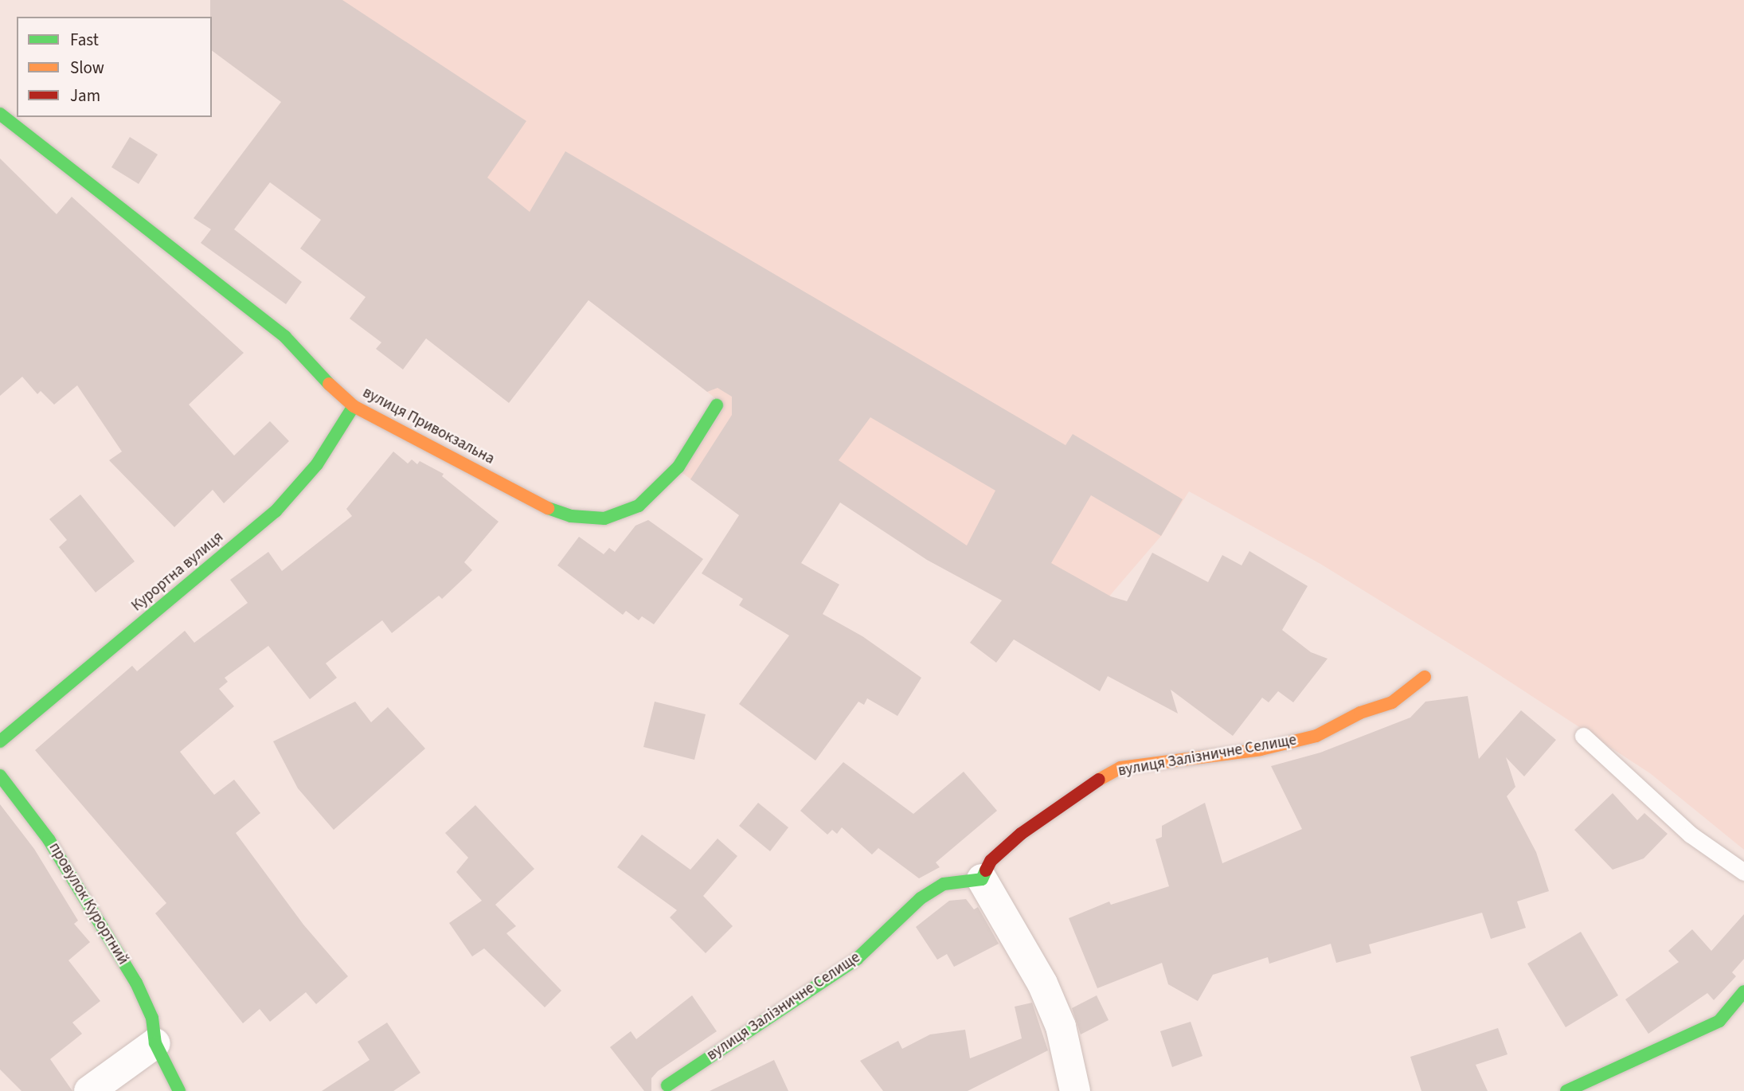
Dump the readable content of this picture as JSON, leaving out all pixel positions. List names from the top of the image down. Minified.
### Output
{"streets":{"street":["вулиця Привокзальна","Курортна вулиця","вулиця Залізничне Селище","провулок Курортний"]},"crossings":[["вулиця Привокзальна","Курортна вулиця"]],"legend":["Fast","Slow","Jam"]}
